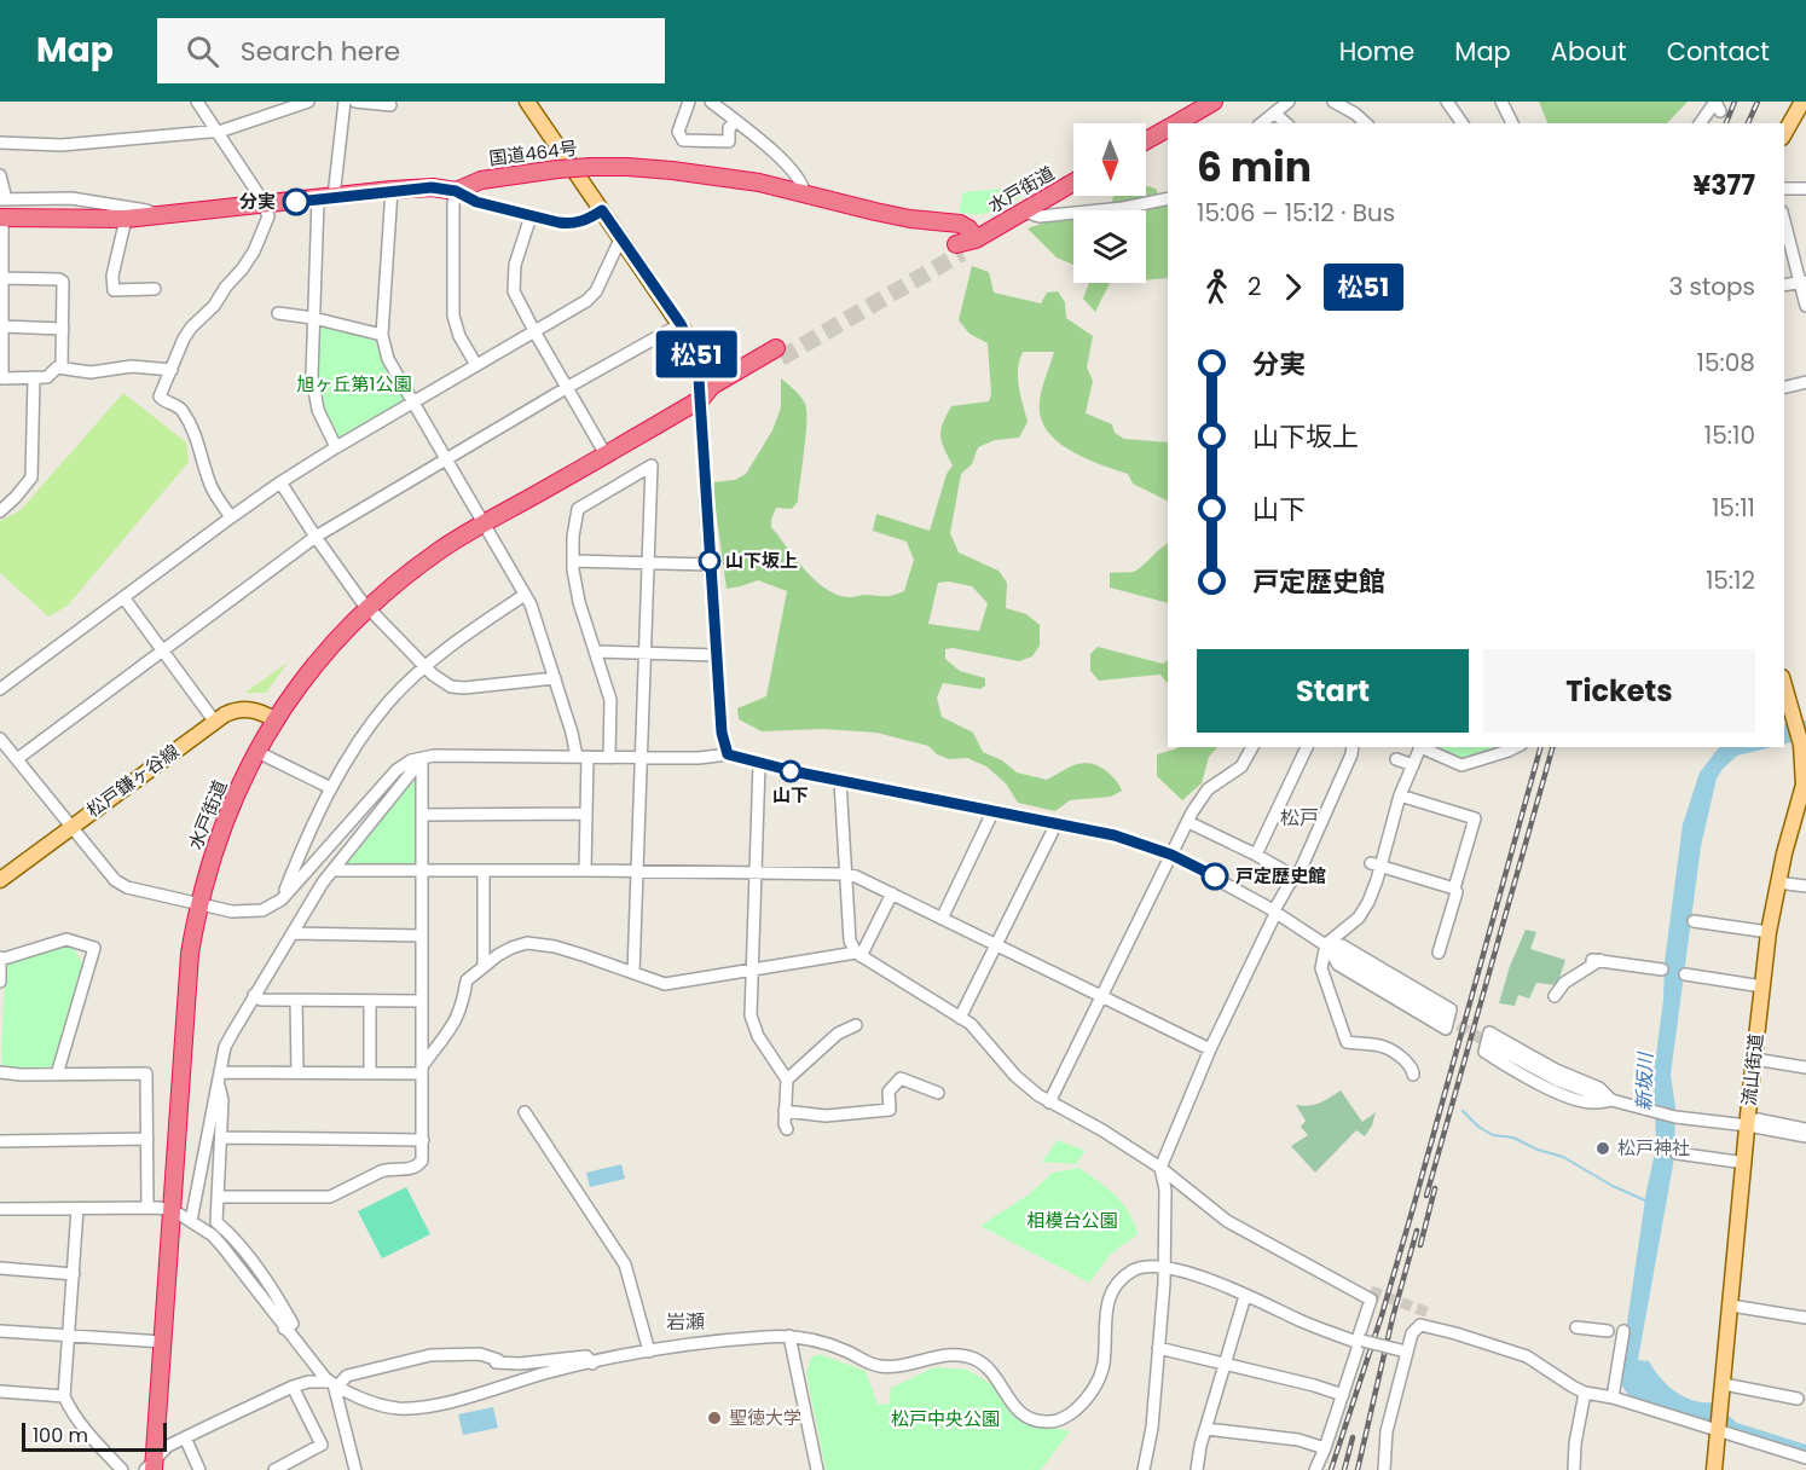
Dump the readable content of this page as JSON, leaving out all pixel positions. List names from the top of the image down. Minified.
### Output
{"streets":{"highway":["国道464号","水戸街道"],"main road":["松戸鎌ヶ谷線","流山街道"]},"crossings":[["国道464号","水戸街道"],["水戸街道","松戸鎌ヶ谷線"]],"districts":["松戸","岩瀬"],"water":["新坂川"],"parks":["旭ヶ丘第1公園","相模台公園","松戸中央公園"],"places":["分実","山下坂上","山下","戸定歴史館","松戸神社","聖徳大学"],"lines":["bus line 松51"],"scale_bar":"100 m","north":"bottom","page":{"header":"Map","search":"Search here","nav":["Home","Map","About","Contact"],"on_map":"松51","heading":["6 min","15:06 – 15:12 · Bus","¥377"],"legs":["2","松51","3 stops"],"list":[{"name":"分実","value":"15:08"},{"name":"山下坂上","value":"15:10"},{"name":"山下","value":"15:11"},{"name":"戸定歴史館","value":"15:12"}],"buttons":["Start","Tickets"],"scale":"100 m"}}
